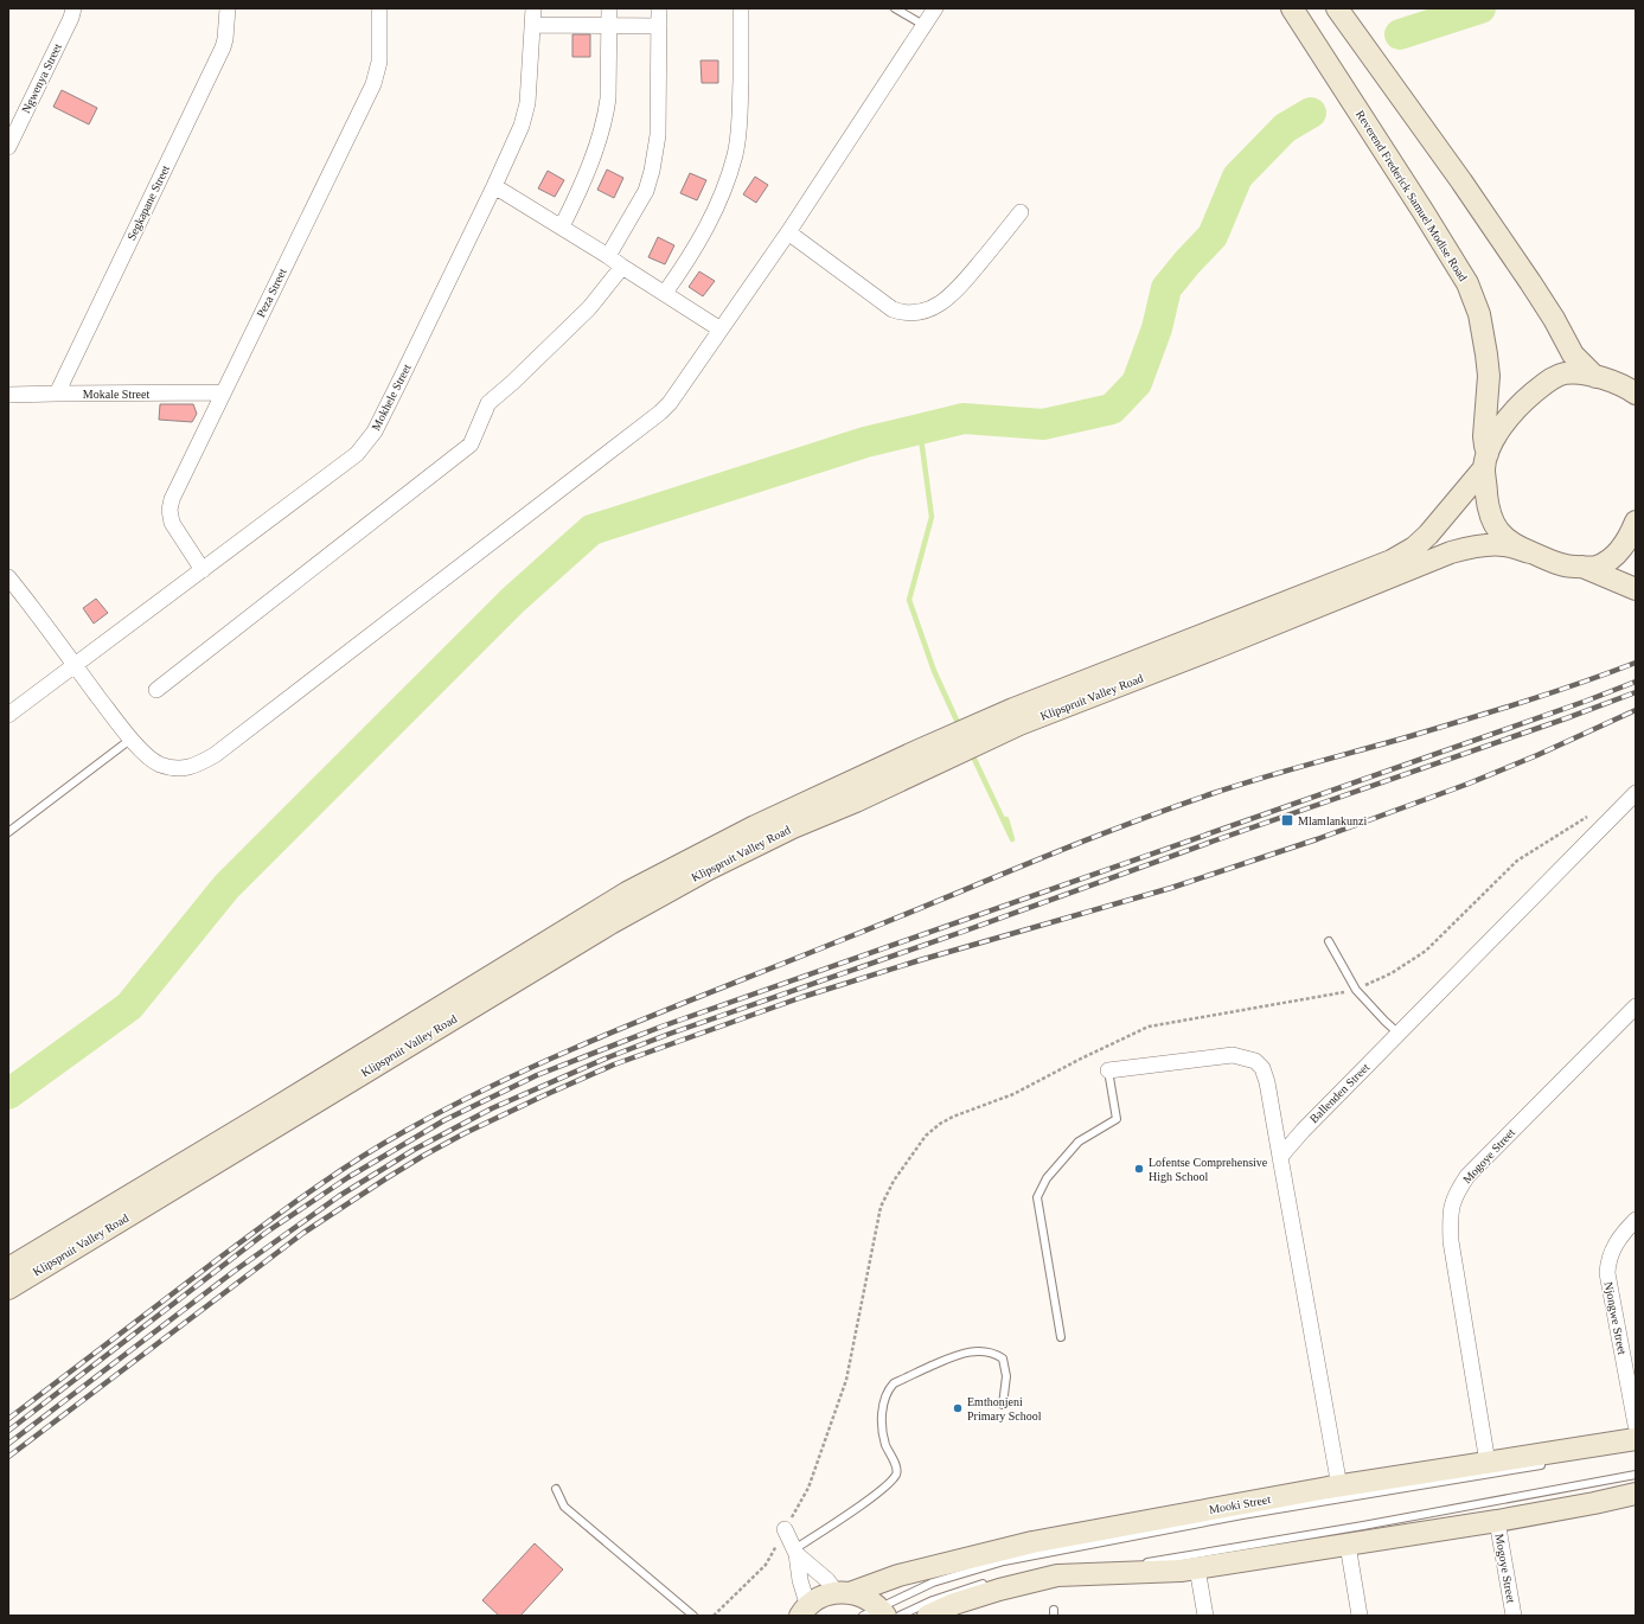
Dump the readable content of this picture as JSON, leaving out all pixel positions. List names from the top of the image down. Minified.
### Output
{"streets":{"main road":["Reverend Frederick Samuel Modise Road","Klipspruit Valley Road","Mooki Street"],"street":["Ngwenya Street","Segkapane Street","Peza Street","Mokale Street","Mokhele Street","Ballenden Street","Mogoye Street","Njongwe Street"]},"crossings":[["Reverend Frederick Samuel Modise Road","Klipspruit Valley Road"],["Segkapane Street","Mokale Street"],["Peza Street","Mokale Street"],["Peza Street","Mokhele Street"],["Mogoye Street","Mooki Street"]],"places":{"transit":["Mlamlankunzi"],"other":["Lofentse Comprehensive High School","Emthonjeni Primary School"]}}
